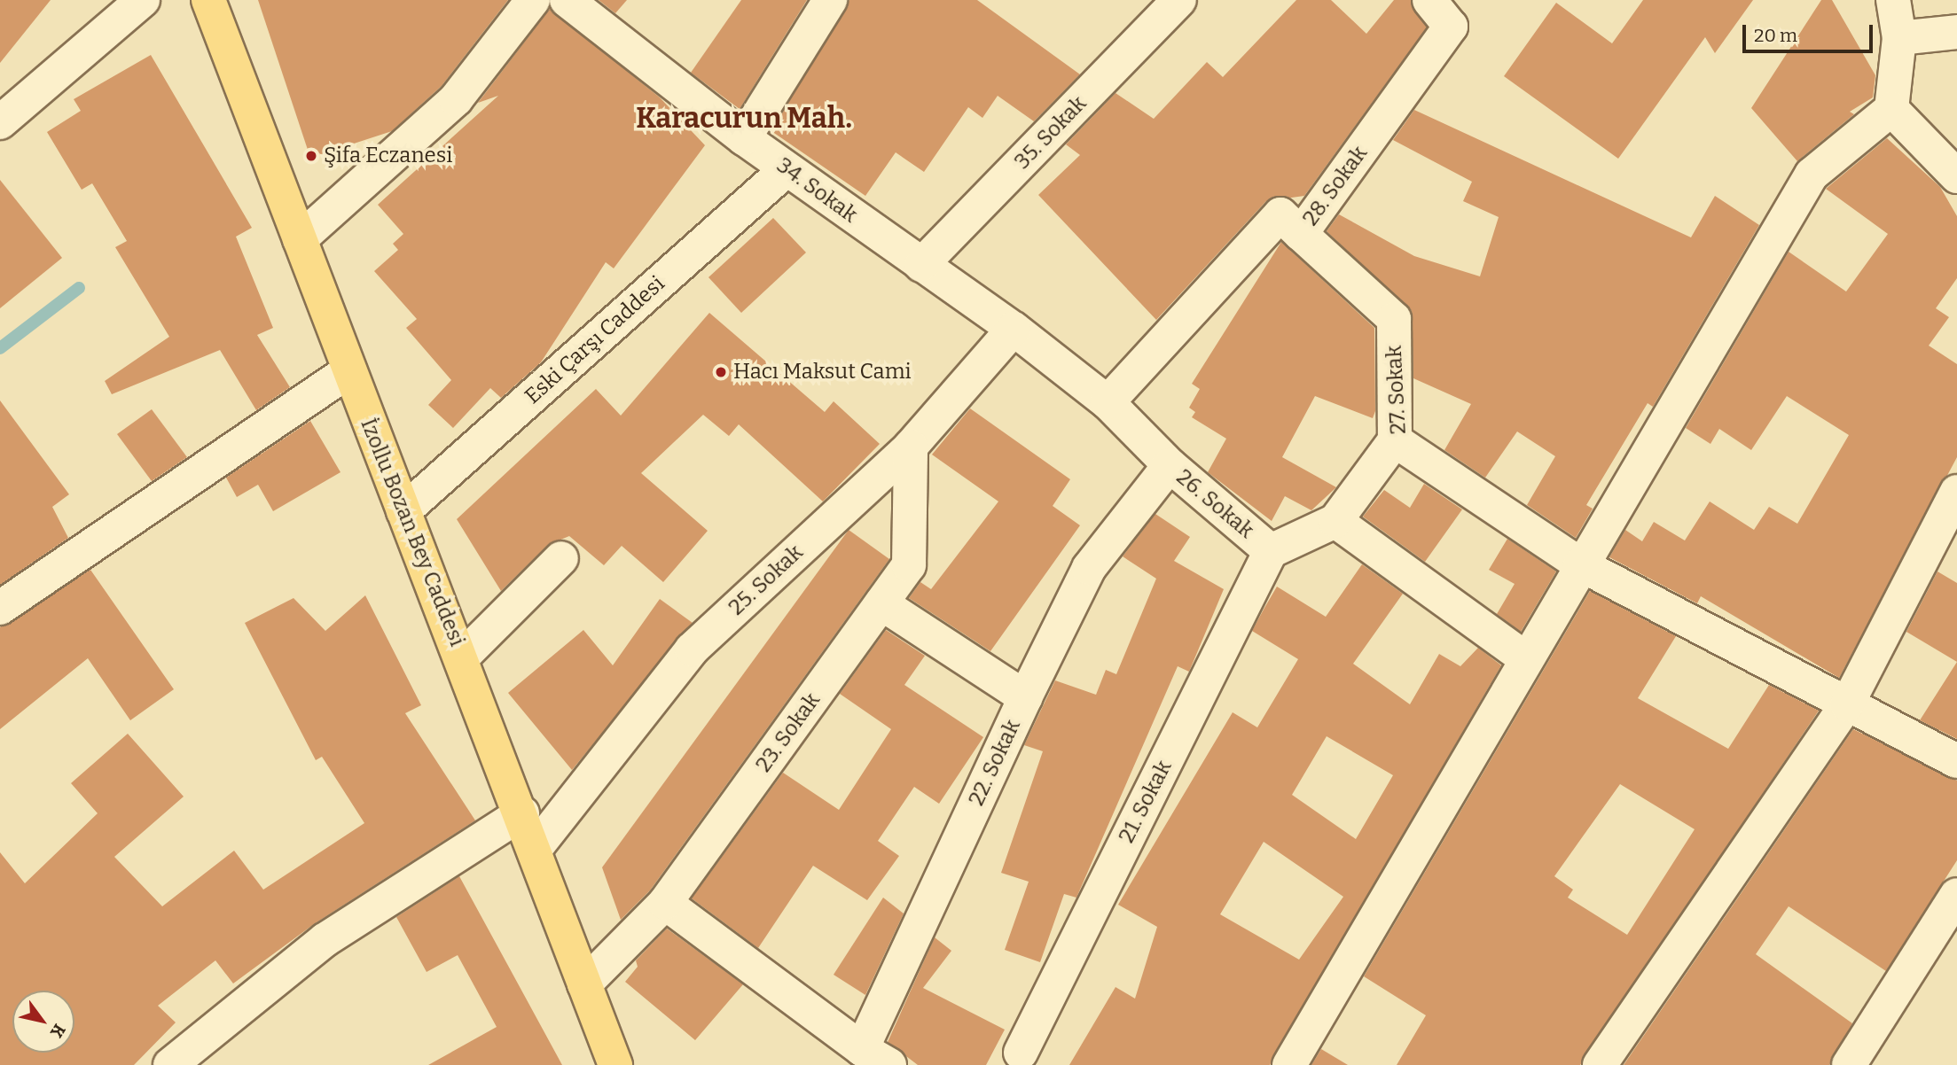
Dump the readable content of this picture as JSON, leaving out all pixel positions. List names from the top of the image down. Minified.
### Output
{"streets":{"main road":["İzollu Bozan Bey Caddesi"],"street":["35. Sokak","28. Sokak","34. Sokak","Eski Çarşı Caddesi","27. Sokak","26. Sokak","25. Sokak","23. Sokak","22. Sokak","21. Sokak"]},"crossings":[["35. Sokak","34. Sokak"],["35. Sokak","26. Sokak"],["28. Sokak","27. Sokak"],["28. Sokak","26. Sokak"],["34. Sokak","Eski Çarşı Caddesi"],["34. Sokak","26. Sokak"],["Eski Çarşı Caddesi","İzollu Bozan Bey Caddesi"],["26. Sokak","25. Sokak"],["26. Sokak","22. Sokak"],["26. Sokak","21. Sokak"],["İzollu Bozan Bey Caddesi","25. Sokak"],["İzollu Bozan Bey Caddesi","23. Sokak"],["25. Sokak","23. Sokak"]],"districts":["Karacurun Mah."],"places":["Şifa Eczanesi","Hacı Maksut Cami"],"scale_bar":"20 m","north":"bottom right"}
